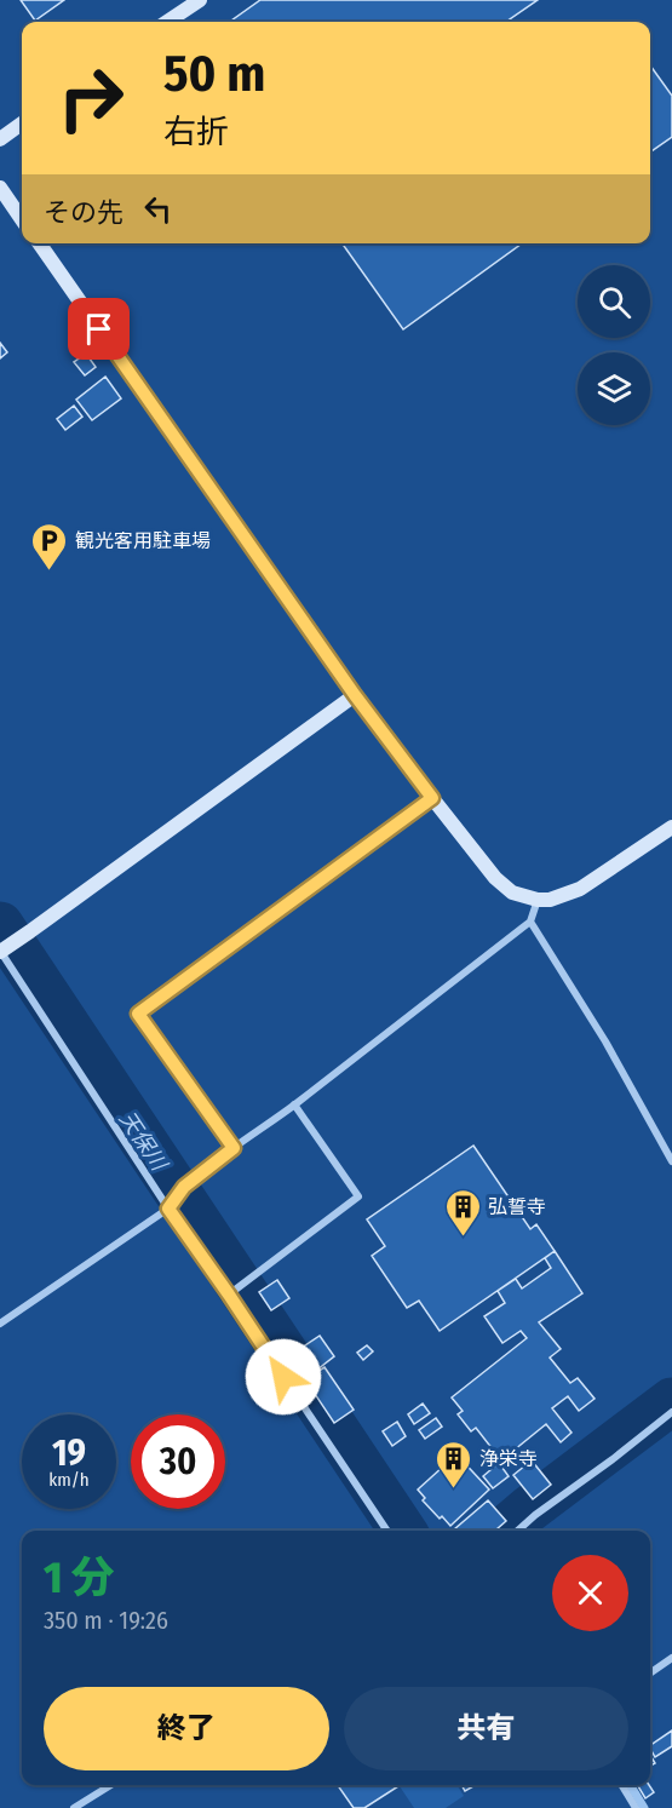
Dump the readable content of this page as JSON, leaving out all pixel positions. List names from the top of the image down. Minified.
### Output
{"water":["天保川"],"places":{"parking":["観光客用駐車場"],"building":["弘誓寺","浄栄寺"]},"page":{"turn":["50 m","右折"],"then":"その先","speed":"19 km/h","limit":"30","heading":["1 分","350 m · 19:26"],"buttons":["終了","共有"]}}
